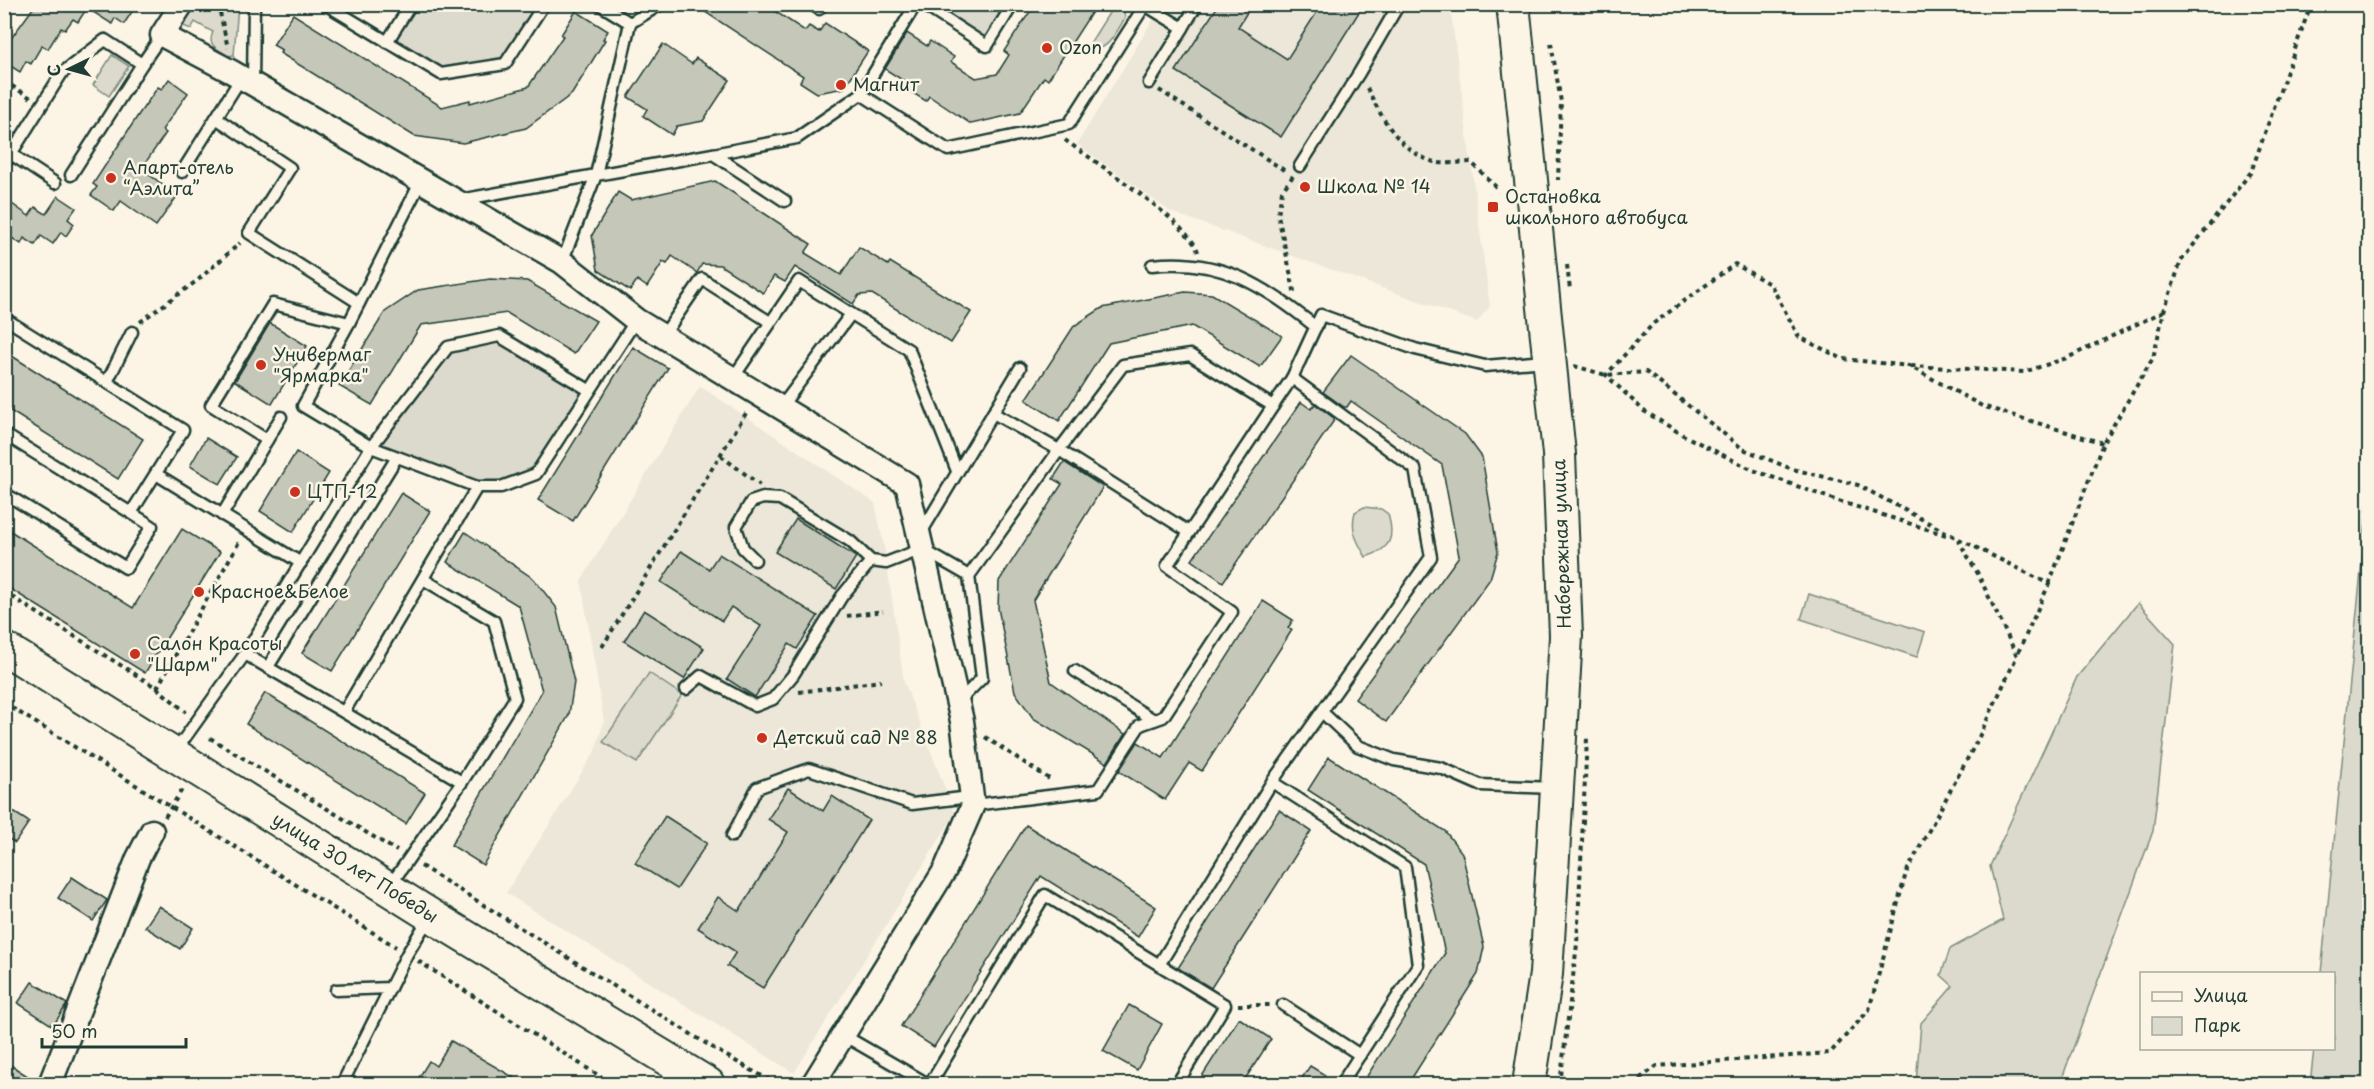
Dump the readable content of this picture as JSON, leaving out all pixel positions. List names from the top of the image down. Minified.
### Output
{"streets":{"street":["Набережная улица","улица 30 лет Победы"]},"places":{"other":["Ozon","Магнит","Апарт-отель “Аэлита”","Школа № 14","Универмаг \"Ярмарка\"","ЦТП-12","Красное&Белое","Салон Красоты \"Шарм\"","Детский сад № 88"],"transit":["Остановка школьного автобуса"]},"legend":["Улица","Парк"],"scale_bar":"50 m","north":"left"}
